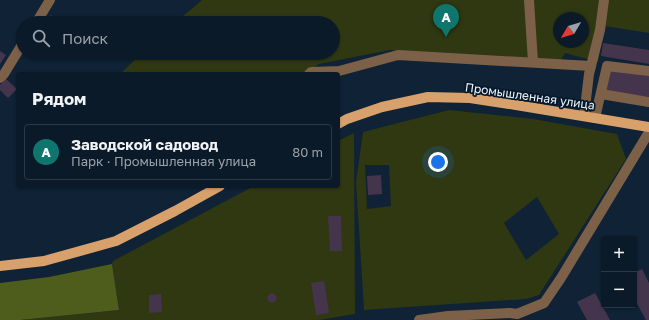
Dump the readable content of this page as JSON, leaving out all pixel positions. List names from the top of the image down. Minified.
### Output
{"streets":{"main road":["Промышленная улица"]},"north":"bottom left","page":{"pins":"A","search":"Поиск","heading":"Рядом","list":[{"mark":"A","name":"Заводской садовод","note":"Парк · Промышленная улица","value":"80 m"}],"map_buttons":["+","−"]}}
